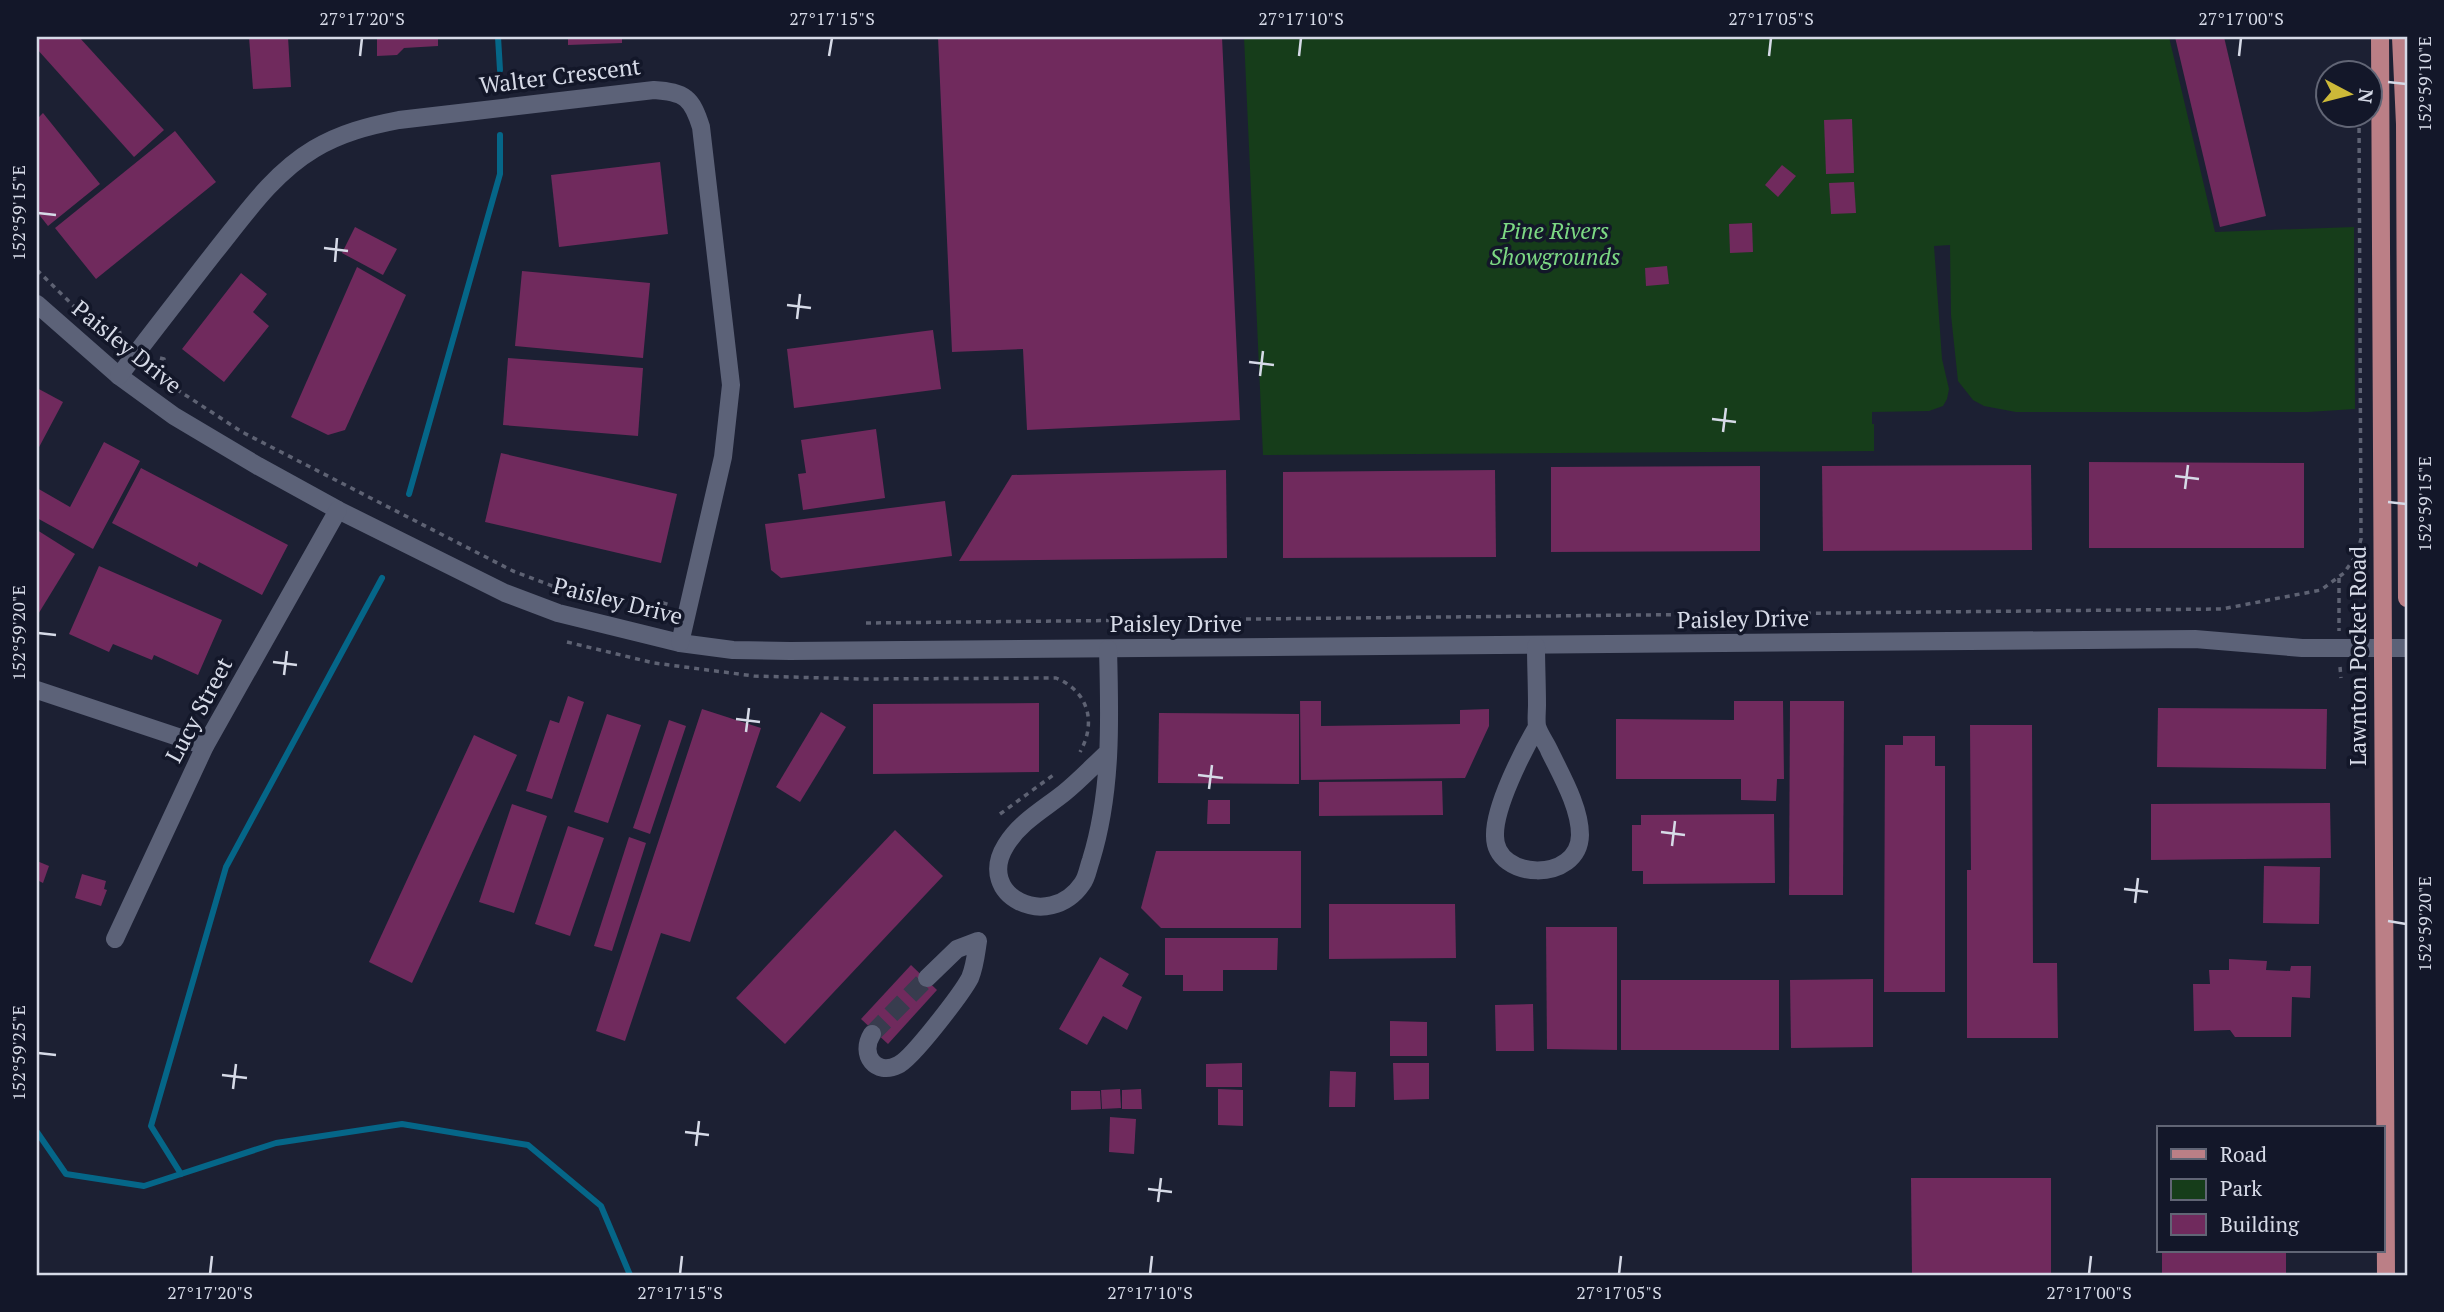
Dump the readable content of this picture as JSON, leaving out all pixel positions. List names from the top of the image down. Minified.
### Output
{"streets":{"main road":["Lawnton Pocket Road"],"street":["Walter Crescent","Paisley Drive","Lucy Street"]},"crossings":[["Walter Crescent","Paisley Drive"],["Paisley Drive","Lawnton Pocket Road"],["Paisley Drive","Lucy Street"]],"parks":["Pine Rivers Showgrounds"],"legend":["Road","Park","Building"],"north":"right","coordinates":["27°17'20\"S","27°17'15\"S","27°17'10\"S","27°17'05\"S","27°17'00\"S","152°59'10\"E","152°59'15\"E","152°59'20\"E","152°59'25\"E"]}
